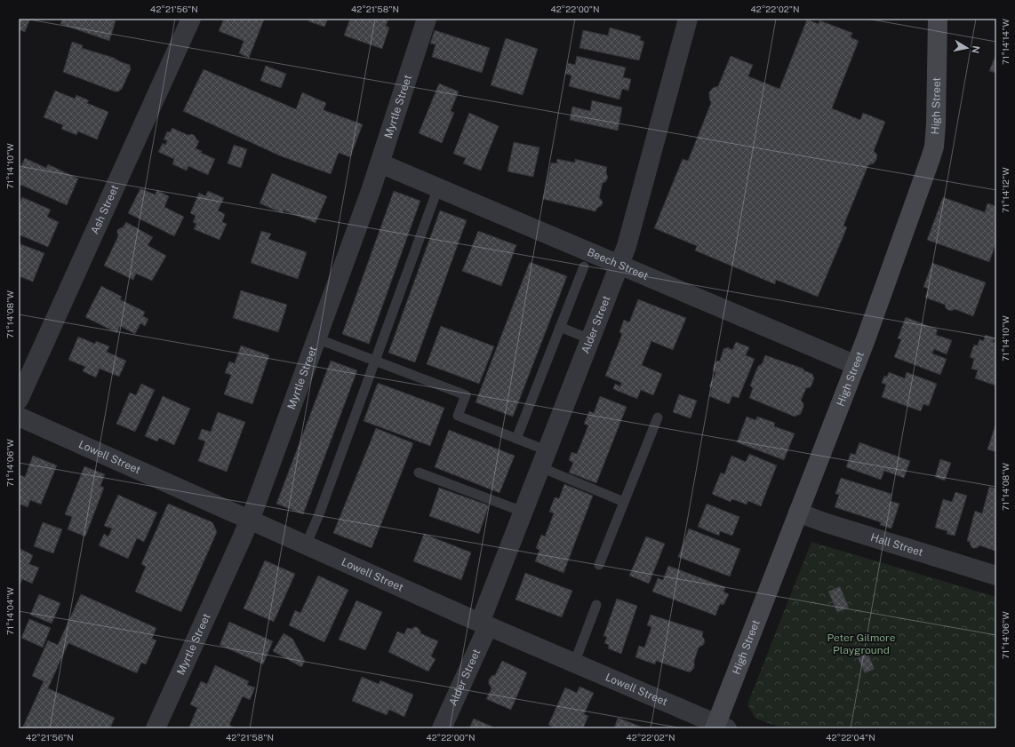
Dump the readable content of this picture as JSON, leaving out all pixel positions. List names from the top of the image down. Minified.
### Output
{"streets":{"main road":["High Street"],"street":["Myrtle Street","Ash Street","Beech Street","Alder Street","Lowell Street","Hall Street"]},"crossings":[["High Street","Beech Street"],["High Street","Lowell Street"],["High Street","Hall Street"],["Myrtle Street","Beech Street"],["Myrtle Street","Lowell Street"],["Beech Street","Alder Street"],["Alder Street","Lowell Street"]],"parks":["Peter Gilmore Playground"],"north":"right","coordinates":["42°21'56\"N","42°21'58\"N","42°22'00\"N","42°22'02\"N","71°14'14\"W","71°14'10\"W","71°14'12\"W","71°14'08\"W","71°14'06\"W","71°14'04\"W","42°22'04\"N"]}
